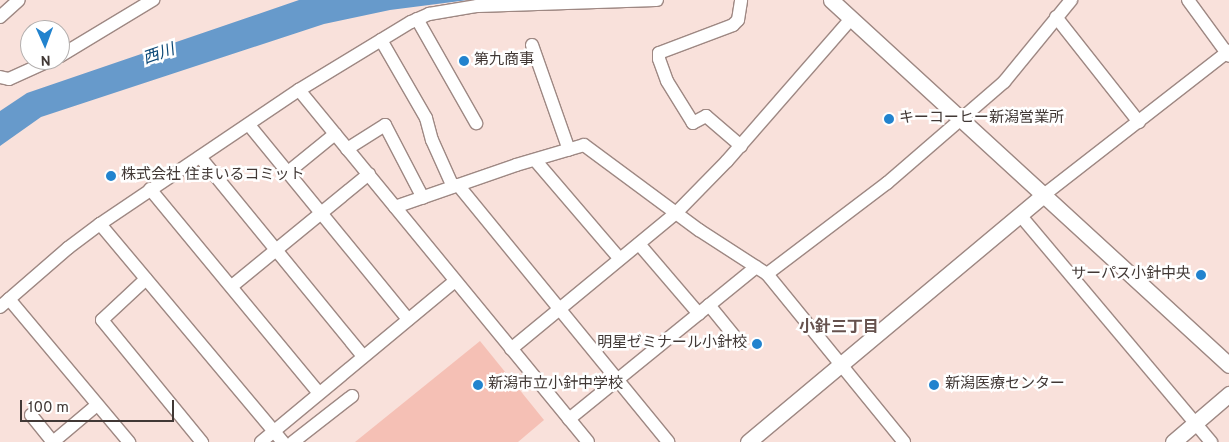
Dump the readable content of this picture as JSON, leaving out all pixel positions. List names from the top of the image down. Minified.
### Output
{"districts":["小針三丁目"],"water":["西川"],"places":["第九商事","キーコーヒー新潟営業所","株式会社 住まいるコミット","サーパス小針中央","明星ゼミナール小針校","新潟市立小針中学校","新潟医療センター"],"scale_bar":"100 m","north":"bottom"}
